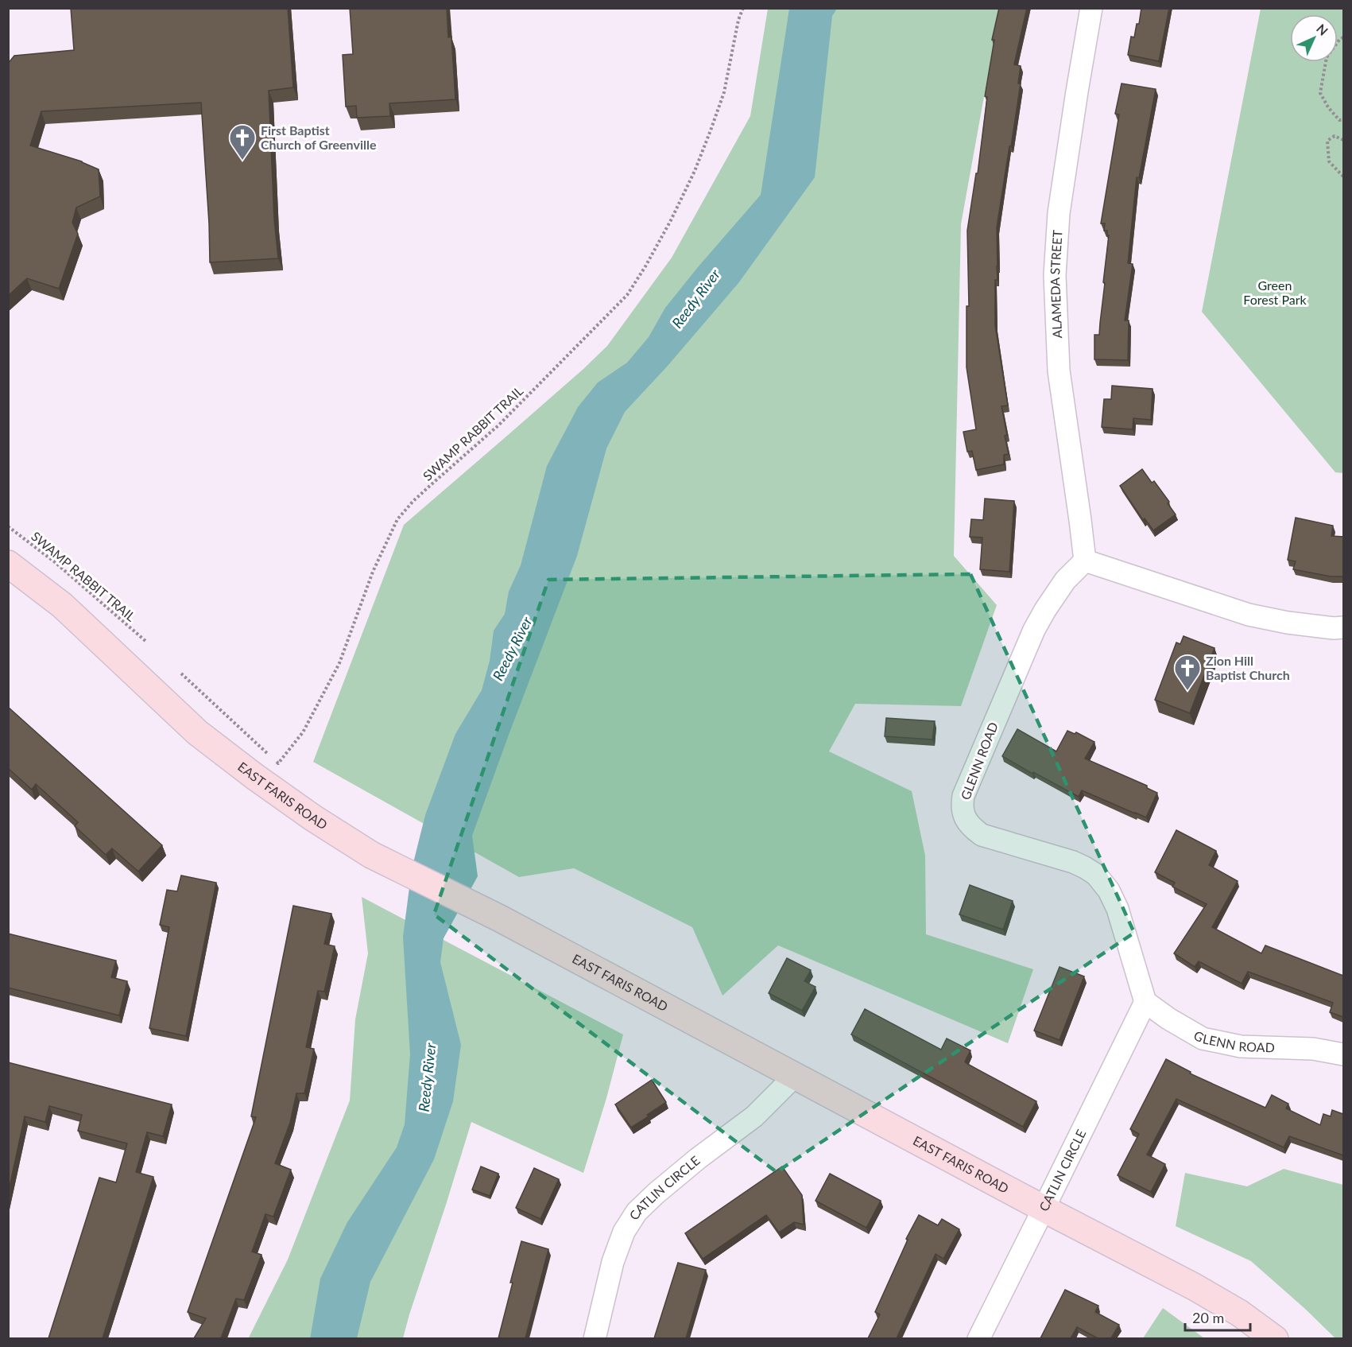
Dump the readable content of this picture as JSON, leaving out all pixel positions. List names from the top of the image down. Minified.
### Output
{"streets":{"main road":["EAST FARIS ROAD"],"street":["ALAMEDA STREET","GLENN ROAD","CATLIN CIRCLE"],"path":["SWAMP RABBIT TRAIL"]},"crossings":[["ALAMEDA STREET","GLENN ROAD"],["GLENN ROAD","CATLIN CIRCLE"],["EAST FARIS ROAD","CATLIN CIRCLE"]],"water":["Reedy River"],"parks":["Green Forest Park"],"places":{"church":["First Baptist Church of Greenville","Zion Hill Baptist Church"]},"scale_bar":"20 m","north":"top right"}
